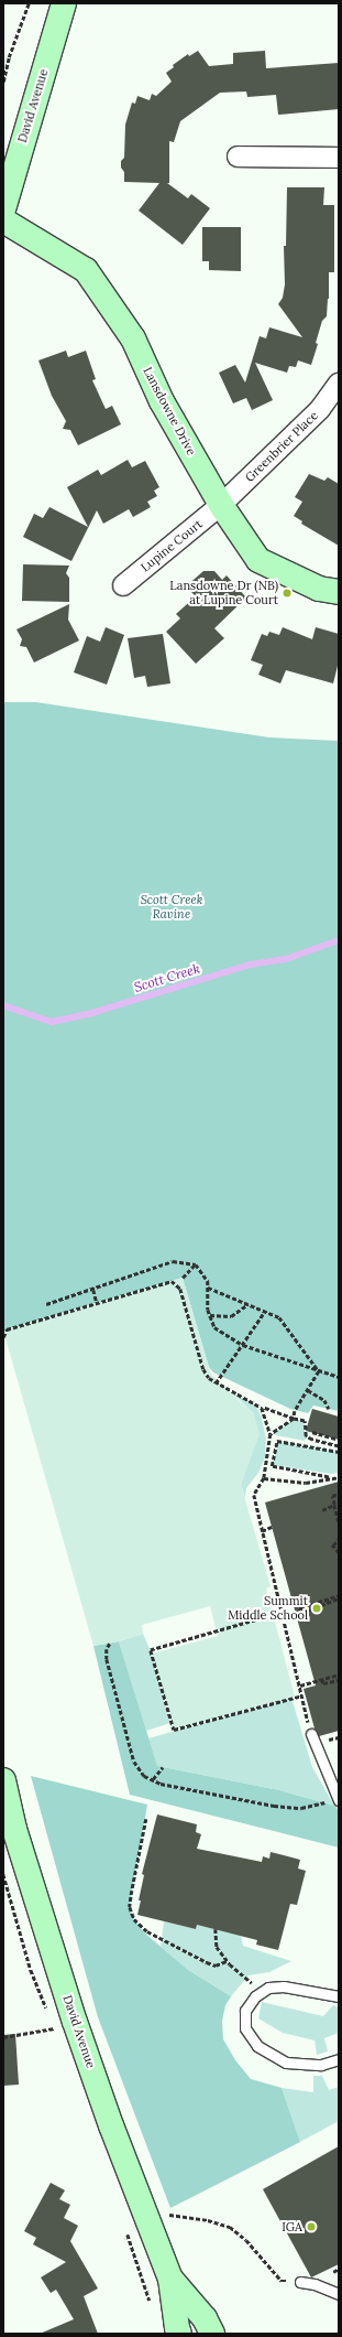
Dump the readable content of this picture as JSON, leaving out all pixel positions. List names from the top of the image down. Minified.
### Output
{"streets":{"main road":["David Avenue","Lansdowne Drive"],"street":["Greenbrier Place","Lupine Court"]},"crossings":[["Lansdowne Drive","Greenbrier Place"],["Lansdowne Drive","Lupine Court"],["Greenbrier Place","Lupine Court"]],"water":["Scott Creek"],"parks":["Scott Creek Ravine"],"places":["Lansdowne Dr (NB) at Lupine Court","Summit Middle School","IGA"]}
